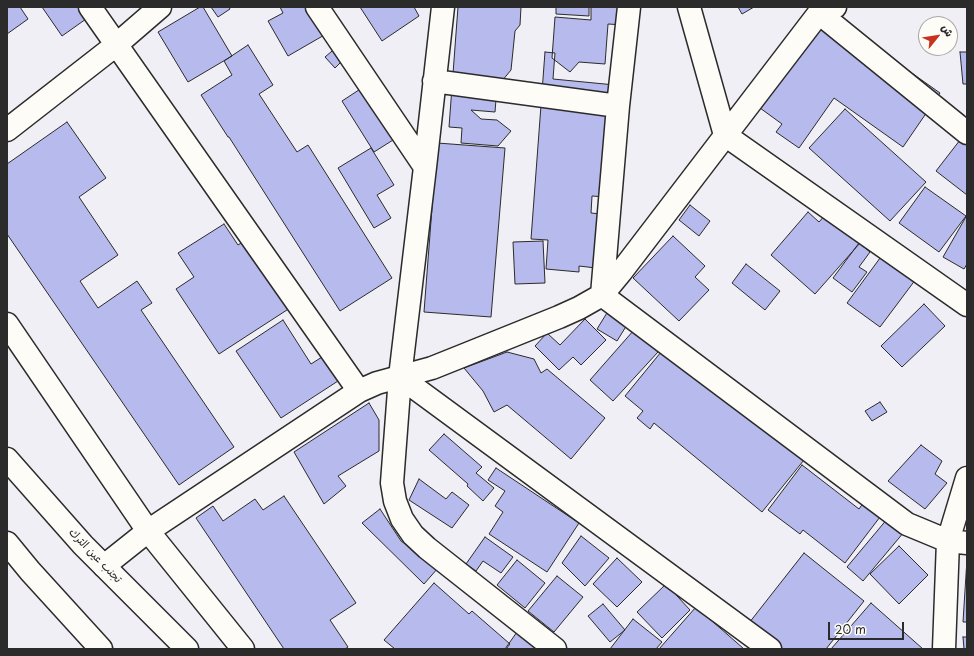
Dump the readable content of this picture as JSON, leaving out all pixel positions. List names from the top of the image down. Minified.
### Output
{"streets":{"main road":["تجنب عين الترك"]},"scale_bar":"20 m","north":"top right"}
